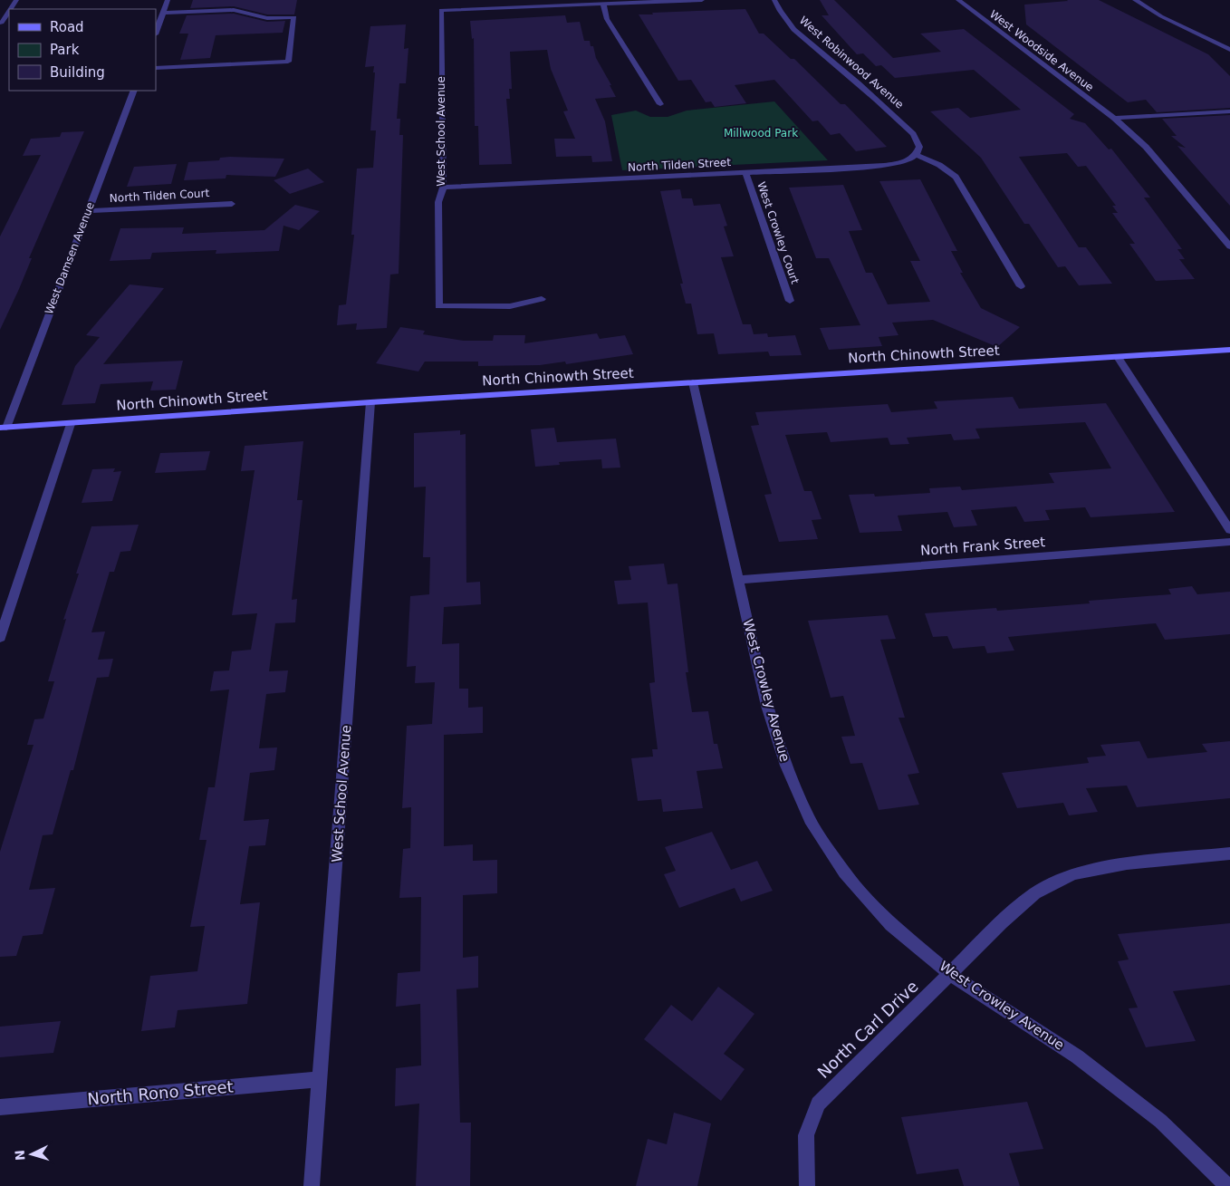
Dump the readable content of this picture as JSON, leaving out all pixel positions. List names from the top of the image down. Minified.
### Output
{"streets":{"street":["West Woodside Avenue","West Robinwood Avenue","West School Avenue","North Tilden Street","North Tilden Court","West Crowley Court","West Damsen Avenue","North Chinowth Street","North Frank Street","West Crowley Avenue","North Carl Drive","North Rono Street"]},"crossings":[["West Robinwood Avenue","North Tilden Street"],["West School Avenue","North Tilden Street"],["West School Avenue","North Chinowth Street"],["West School Avenue","North Rono Street"],["North Tilden Street","West Crowley Court"],["North Tilden Court","West Damsen Avenue"],["West Damsen Avenue","North Chinowth Street"],["North Chinowth Street","West Crowley Avenue"],["North Frank Street","West Crowley Avenue"],["West Crowley Avenue","North Carl Drive"]],"parks":["Millwood Park"],"legend":["Road","Park","Building"],"north":"left"}
